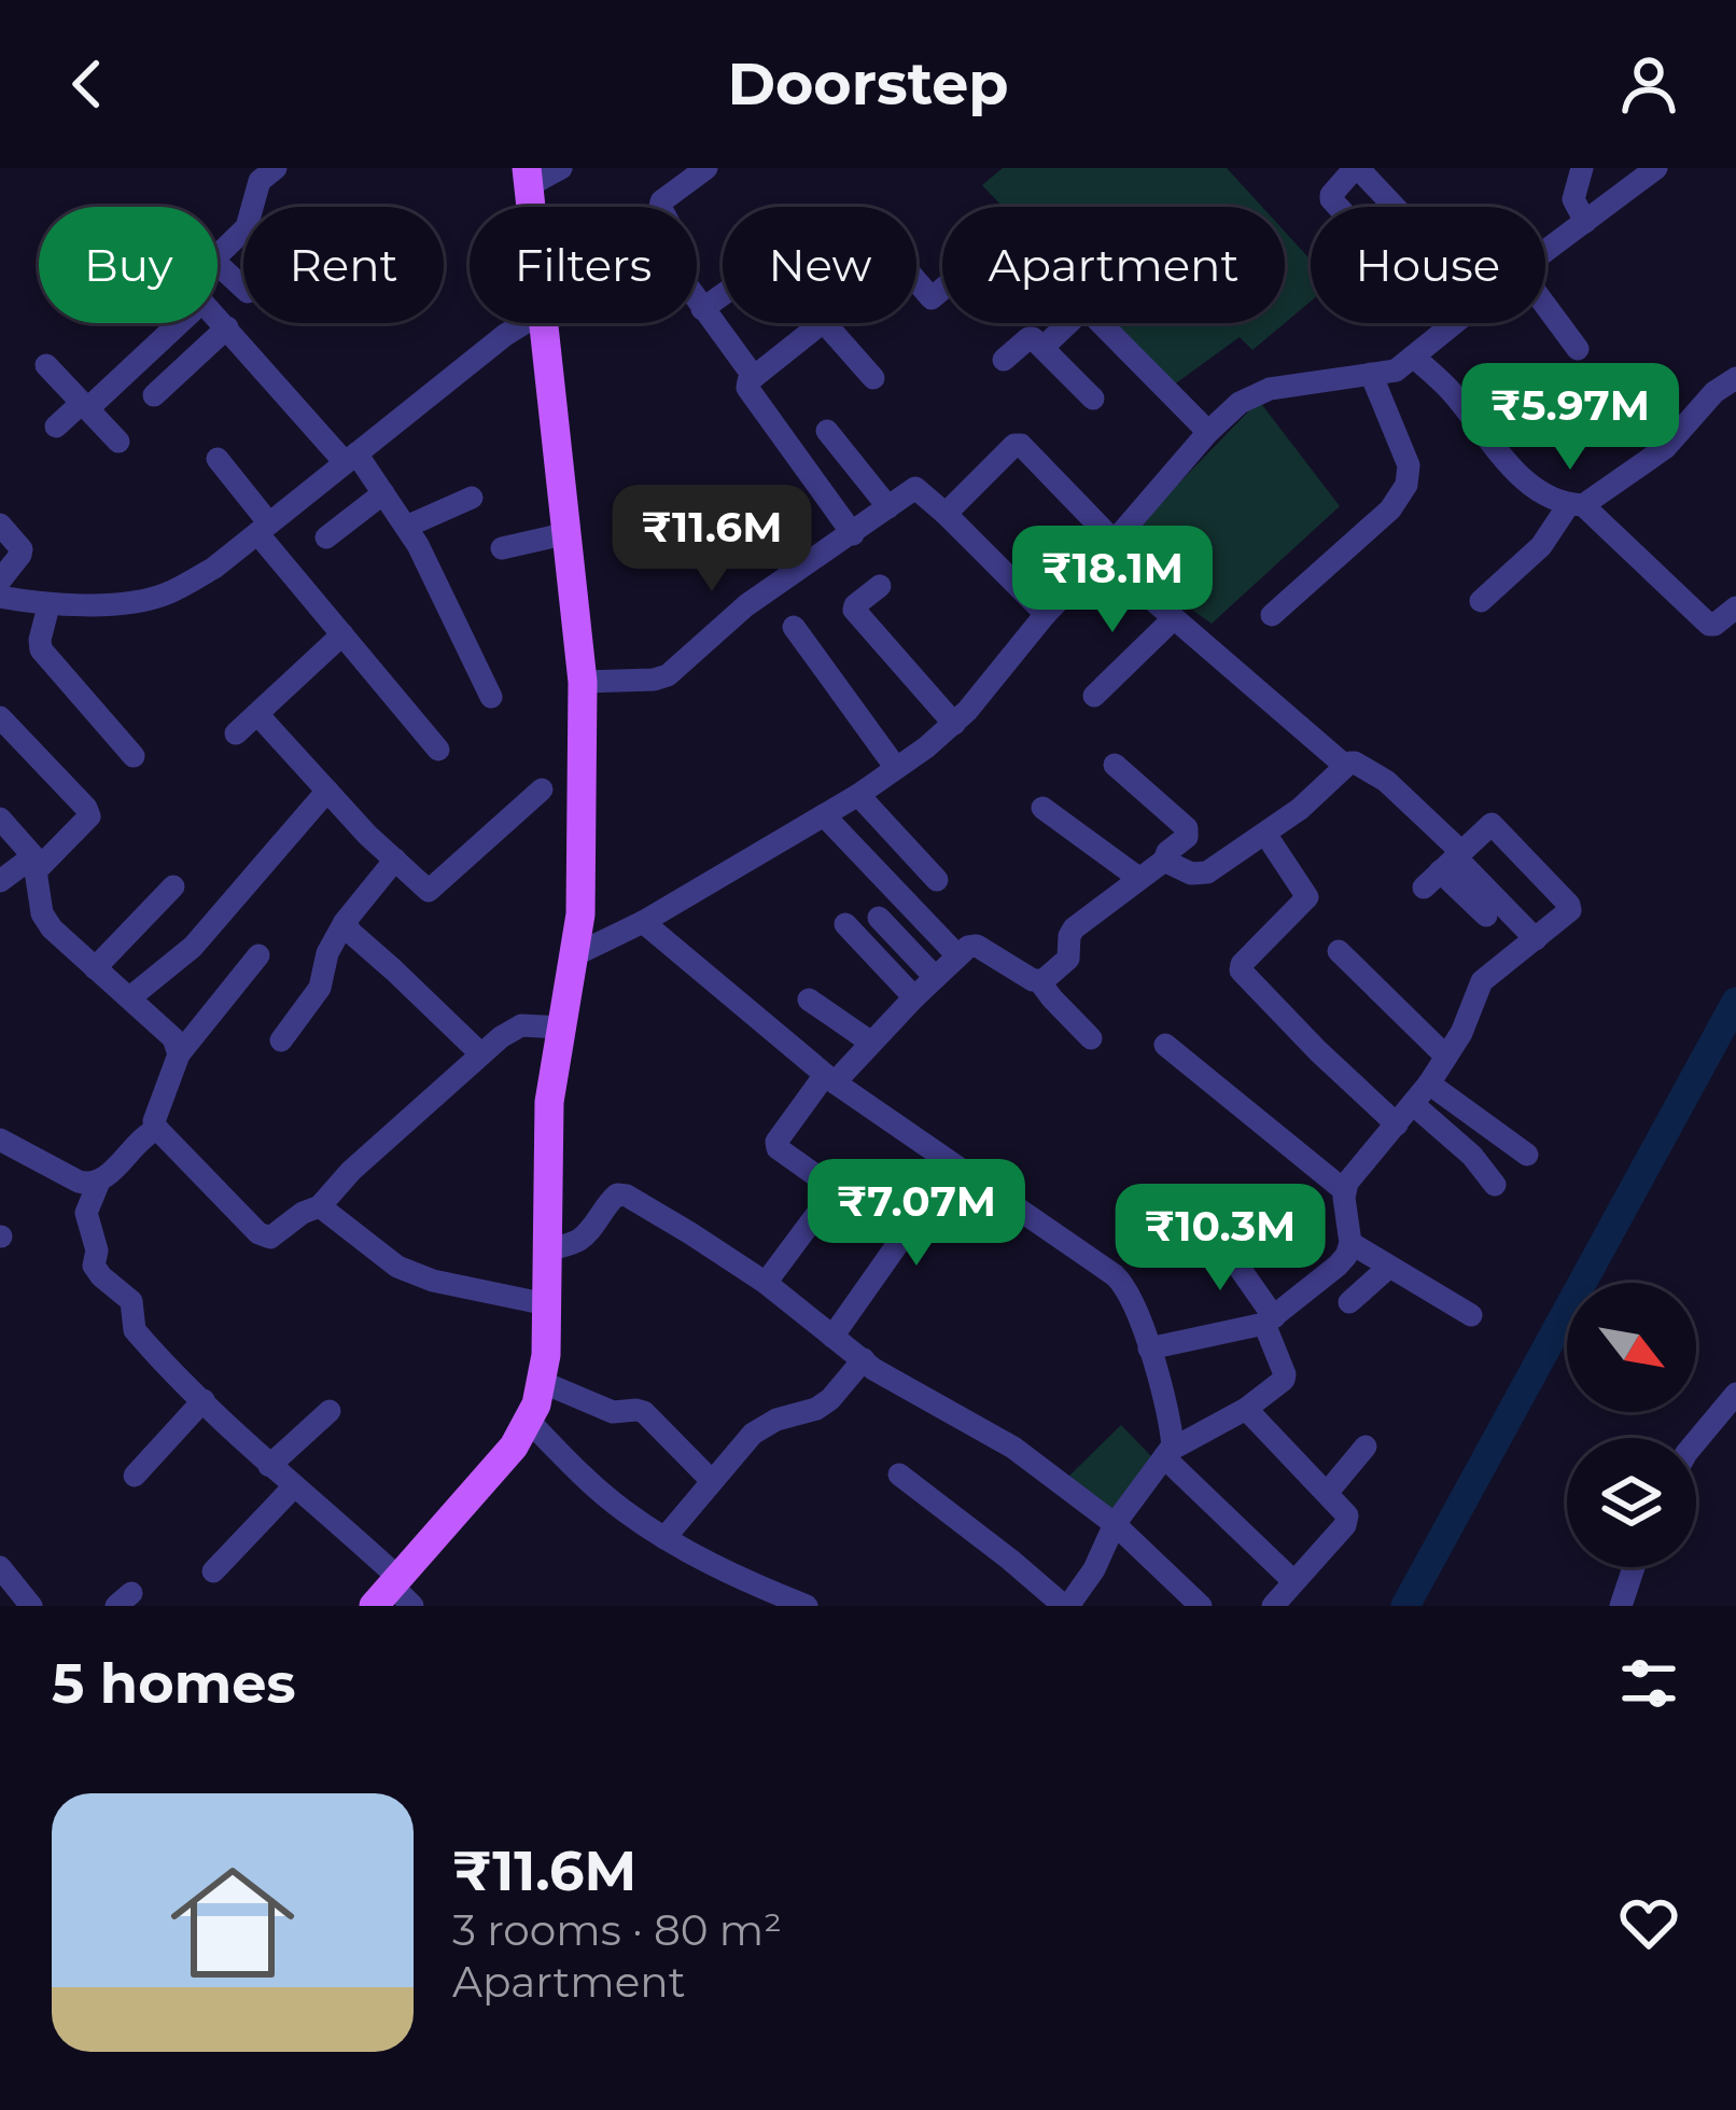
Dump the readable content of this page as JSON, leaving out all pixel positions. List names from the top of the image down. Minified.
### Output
{"north":"bottom right","page":{"header":"Doorstep","chip":["Buy","Rent","Filters","New","Apartment","House"],"price":["₹5.97M","₹11.6M","₹18.1M","₹7.07M","₹10.3M"],"heading":"5 homes","list":[{"name":"₹11.6M","note":"3 rooms · 80 m² · Apartment"}]}}
